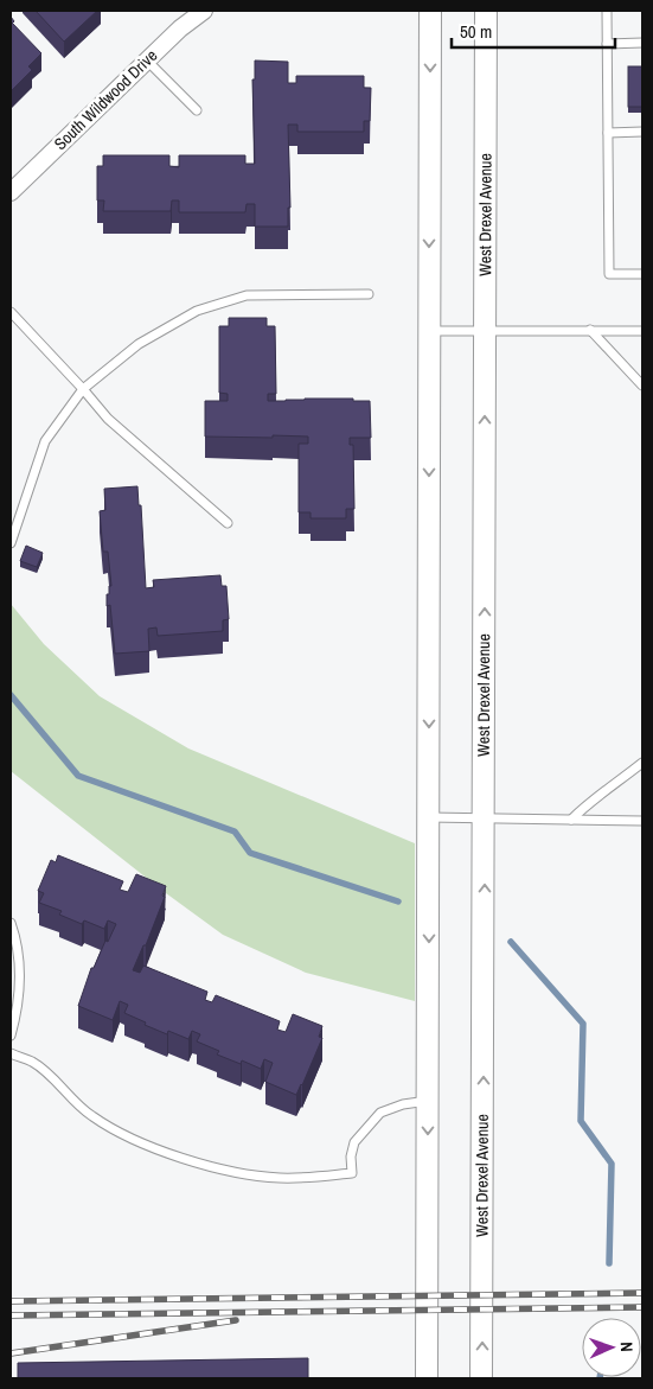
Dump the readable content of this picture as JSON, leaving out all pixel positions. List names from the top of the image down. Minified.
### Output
{"streets":{"street":["South Wildwood Drive","West Drexel Avenue"]},"scale_bar":"50 m","north":"right"}
